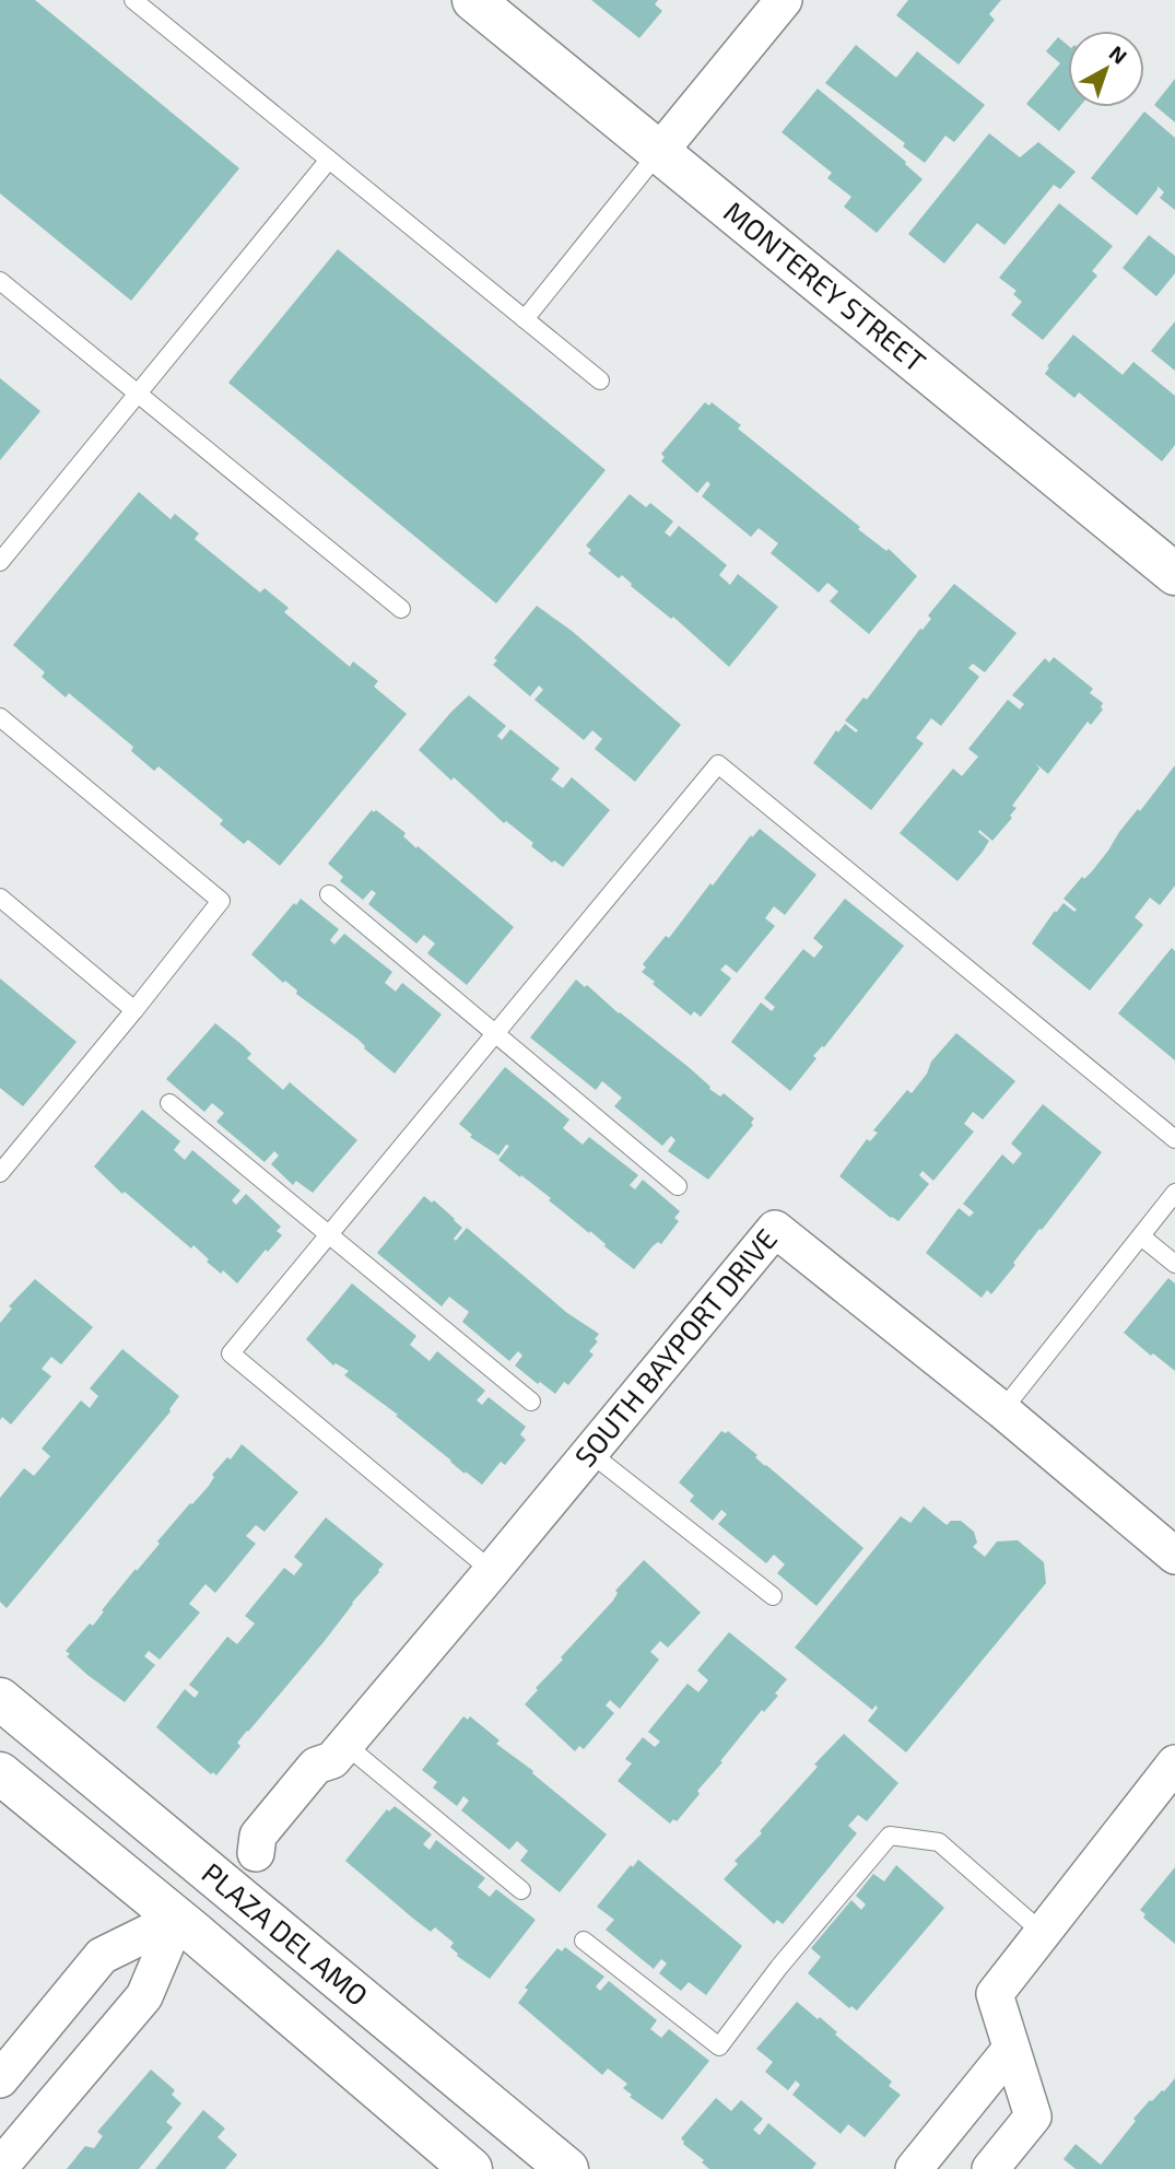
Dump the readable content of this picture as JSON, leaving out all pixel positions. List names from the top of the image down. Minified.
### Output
{"streets":{"main road":["MONTEREY STREET","PLAZA DEL AMO"],"street":["SOUTH BAYPORT DRIVE"]},"crossings":[["SOUTH BAYPORT DRIVE","PLAZA DEL AMO"]],"north":"top right"}
